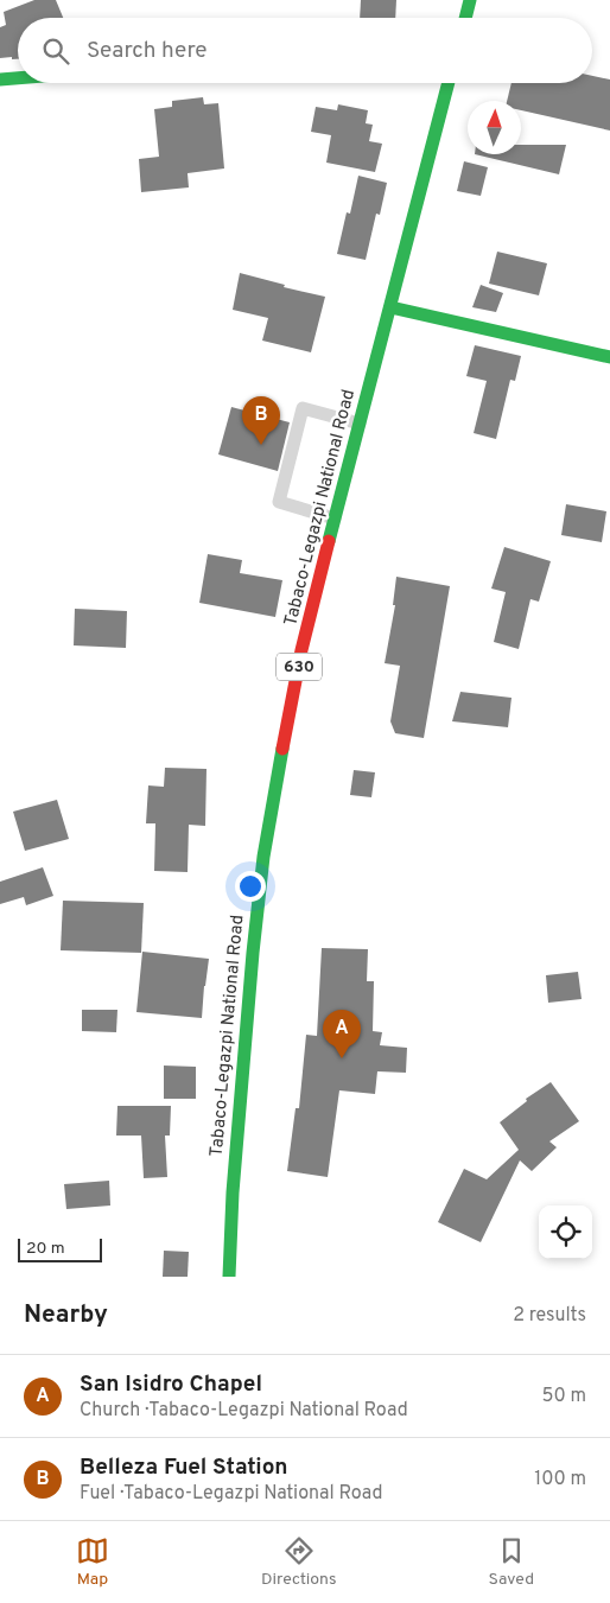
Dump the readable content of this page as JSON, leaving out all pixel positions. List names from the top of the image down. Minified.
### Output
{"streets":{"main road":["Tabaco-Legazpi National Road","630"]},"scale_bar":"20 m","north":"top","page":{"search":"Search here","pins":["B","A"],"scale":"20 m","heading":["Nearby","2 results"],"list":[{"mark":"A","name":"San Isidro Chapel","note":"Church · Tabaco-Legazpi National Road","value":"50 m"},{"mark":"B","name":"Belleza Fuel Station","note":"Fuel · Tabaco-Legazpi National Road","value":"100 m"}],"nav":["Map","Directions","Saved"]}}
